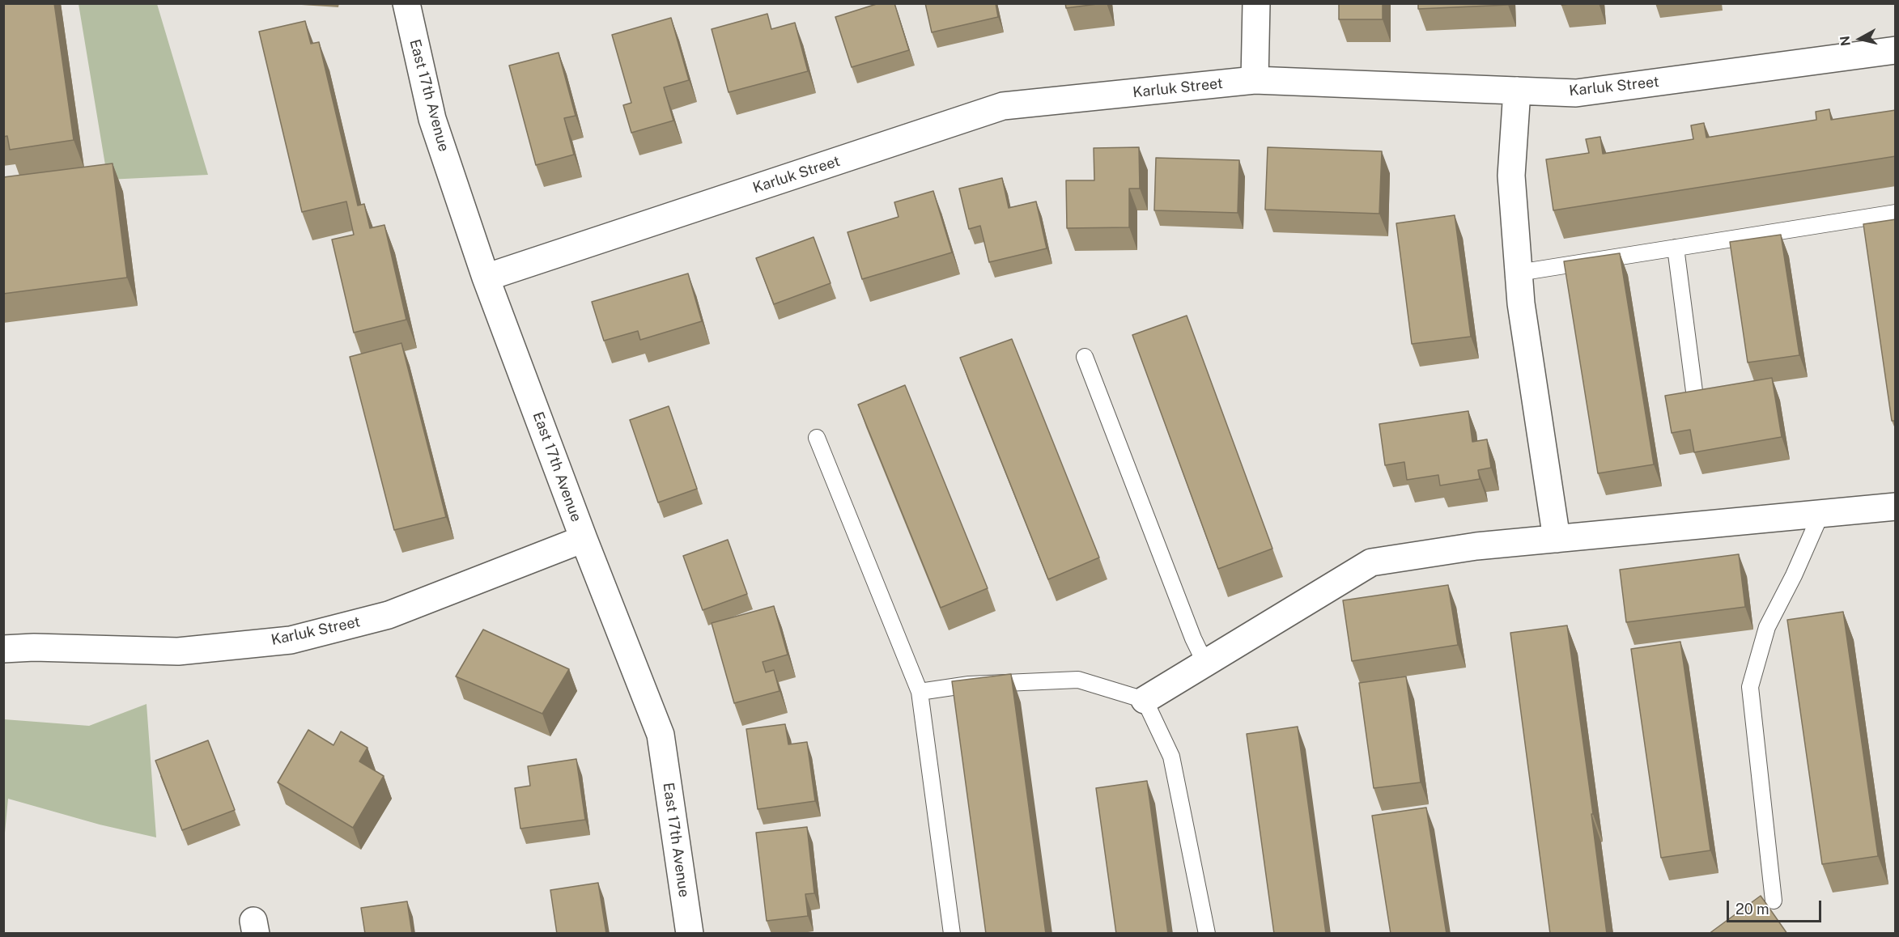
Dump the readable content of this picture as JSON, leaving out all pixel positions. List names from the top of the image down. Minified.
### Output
{"streets":{"street":["Karluk Street","East 17th Avenue"]},"crossings":[["Karluk Street","East 17th Avenue"]],"scale_bar":"20 m","north":"left"}
